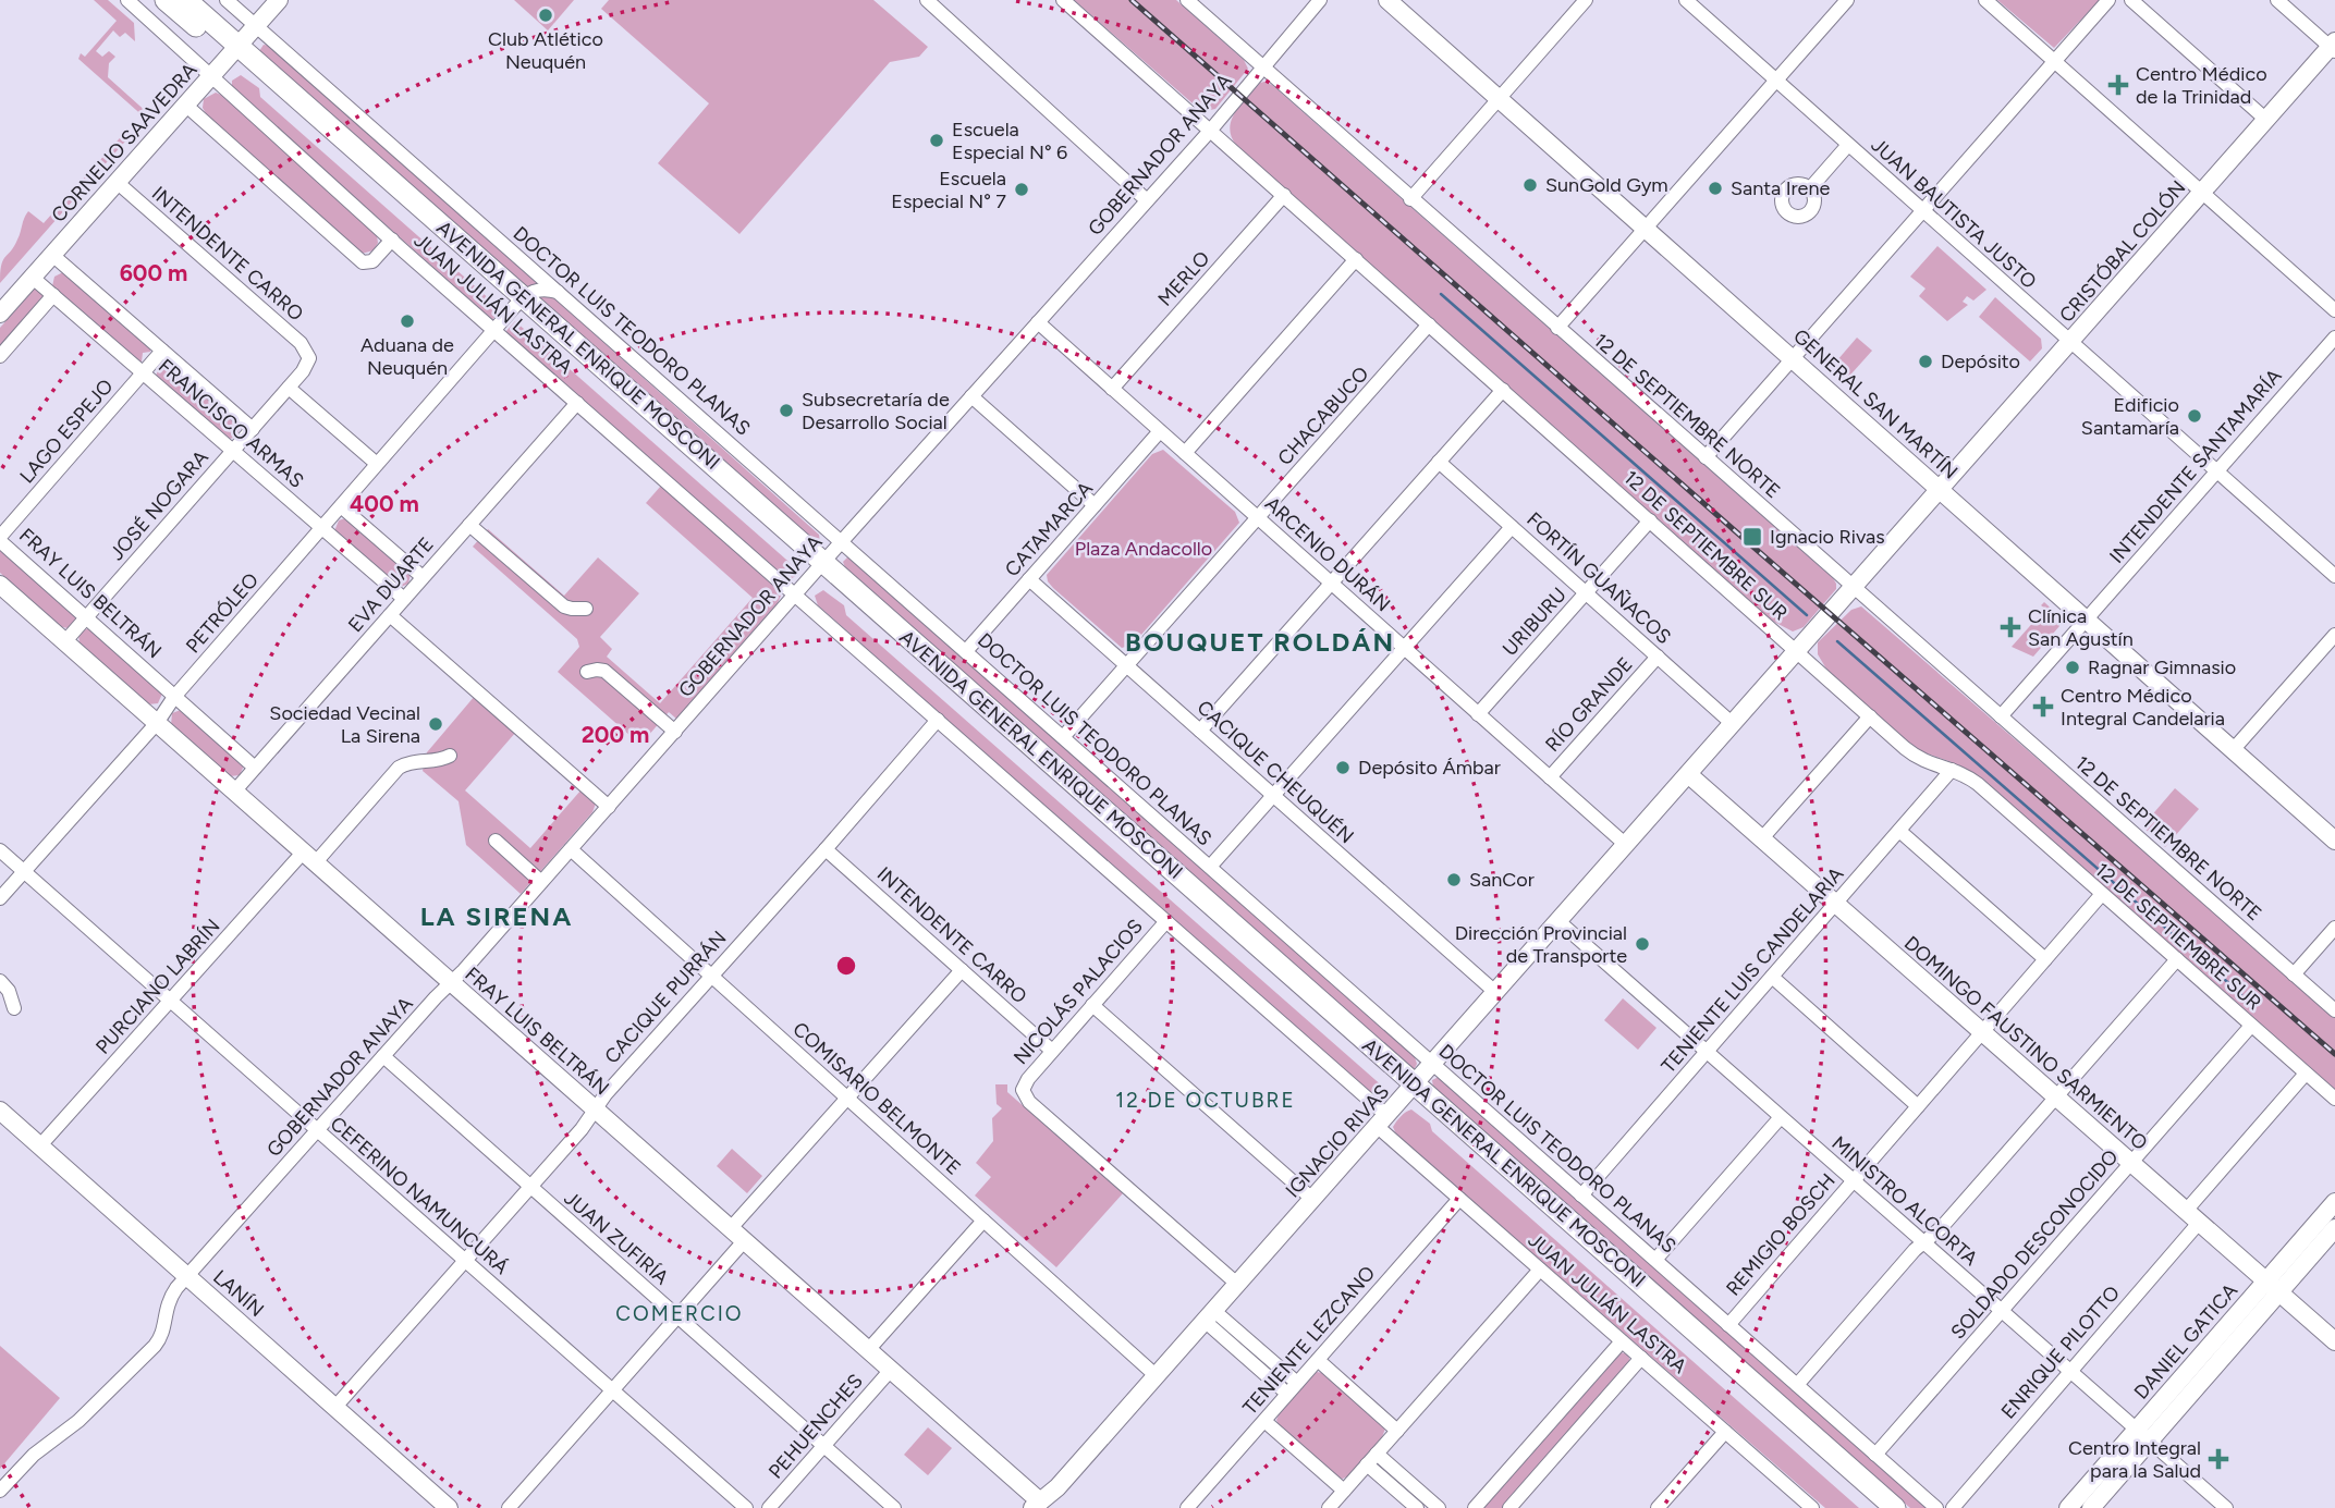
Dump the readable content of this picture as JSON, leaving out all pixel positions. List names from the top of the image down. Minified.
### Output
{"streets":{"highway":["AVENIDA GENERAL ENRIQUE MOSCONI"],"main road":["CORNELIO SAAVEDRA","CRISTÓBAL COLÓN","GENERAL SAN MARTÍN","FRAY LUIS BELTRÁN","DOMINGO FAUSTINO SARMIENTO","IGNACIO RIVAS","LANÍN","DANIEL GATICA"],"street":["GOBERNADOR ANAYA","JUAN BAUTISTA JUSTO","INTENDENTE CARRO","MERLO","JUAN JULIÁN LASTRA","DOCTOR LUIS TEODORO PLANAS","CHACABUCO","12 DE SEPTIEMBRE NORTE","FRANCISCO ARMAS","LAGO ESPEJO","INTENDENTE SANTAMARÍA","JOSÉ NOGARA","CATAMARCA","12 DE SEPTIEMBRE SUR","ARCENIO DURÁN","FORTÍN GUAÑACOS","EVA DUARTE","PETRÓLEO","URIBURU","RÍO GRANDE","CACIQUE CHEUQUÉN","TENIENTE LUIS CANDELARIA","PURCIANO LABRÍN","NICOLÁS PALACIOS","CACIQUE PURRÁN","COMISARIO BELMONTE","CEFERINO NAMUNCURÁ","MINISTRO ALCORTA","REMIGIO BOSCH","JUAN ZUFIRÍA","SOLDADO DESCONOCIDO","TENIENTE LEZCANO","ENRIQUE PILOTTO","PEHUENCHES"]},"crossings":[["CORNELIO SAAVEDRA","INTENDENTE CARRO"],["CORNELIO SAAVEDRA","JUAN JULIÁN LASTRA"],["CORNELIO SAAVEDRA","DOCTOR LUIS TEODORO PLANAS"],["CORNELIO SAAVEDRA","AVENIDA GENERAL ENRIQUE MOSCONI"],["CORNELIO SAAVEDRA","FRANCISCO ARMAS"],["GOBERNADOR ANAYA","JUAN JULIÁN LASTRA"],["GOBERNADOR ANAYA","DOCTOR LUIS TEODORO PLANAS"],["GOBERNADOR ANAYA","AVENIDA GENERAL ENRIQUE MOSCONI"],["GOBERNADOR ANAYA","12 DE SEPTIEMBRE NORTE"],["GOBERNADOR ANAYA","12 DE SEPTIEMBRE SUR"],["GOBERNADOR ANAYA","ARCENIO DURÁN"],["GOBERNADOR ANAYA","FRAY LUIS BELTRÁN"],["GOBERNADOR ANAYA","COMISARIO BELMONTE"],["GOBERNADOR ANAYA","CEFERINO NAMUNCURÁ"],["GOBERNADOR ANAYA","JUAN ZUFIRÍA"],["GOBERNADOR ANAYA","LANÍN"],["JUAN BAUTISTA JUSTO","CRISTÓBAL COLÓN"],["JUAN BAUTISTA JUSTO","INTENDENTE SANTAMARÍA"],["CRISTÓBAL COLÓN","GENERAL SAN MARTÍN"],["CRISTÓBAL COLÓN","IGNACIO RIVAS"],["INTENDENTE CARRO","JOSÉ NOGARA"],["INTENDENTE CARRO","NICOLÁS PALACIOS"],["INTENDENTE CARRO","CACIQUE PURRÁN"],["MERLO","12 DE SEPTIEMBRE SUR"],["MERLO","ARCENIO DURÁN"],["JUAN JULIÁN LASTRA","EVA DUARTE"],["JUAN JULIÁN LASTRA","PETRÓLEO"],["JUAN JULIÁN LASTRA","NICOLÁS PALACIOS"],["JUAN JULIÁN LASTRA","CACIQUE PURRÁN"],["JUAN JULIÁN LASTRA","IGNACIO RIVAS"],["JUAN JULIÁN LASTRA","TENIENTE LEZCANO"],["DOCTOR LUIS TEODORO PLANAS","CHACABUCO"],["DOCTOR LUIS TEODORO PLANAS","CATAMARCA"],["DOCTOR LUIS TEODORO PLANAS","TENIENTE LUIS CANDELARIA"],["DOCTOR LUIS TEODORO PLANAS","IGNACIO RIVAS"],["DOCTOR LUIS TEODORO PLANAS","REMIGIO BOSCH"],["DOCTOR LUIS TEODORO PLANAS","SOLDADO DESCONOCIDO"],["AVENIDA GENERAL ENRIQUE MOSCONI","PETRÓLEO"],["AVENIDA GENERAL ENRIQUE MOSCONI","IGNACIO RIVAS"],["GENERAL SAN MARTÍN","INTENDENTE SANTAMARÍA"],["GENERAL SAN MARTÍN","IGNACIO RIVAS"],["CHACABUCO","12 DE SEPTIEMBRE SUR"],["CHACABUCO","ARCENIO DURÁN"],["CHACABUCO","CACIQUE CHEUQUÉN"],["12 DE SEPTIEMBRE NORTE","IGNACIO RIVAS"],["FRANCISCO ARMAS","LAGO ESPEJO"],["FRANCISCO ARMAS","JOSÉ NOGARA"],["FRANCISCO ARMAS","EVA DUARTE"],["FRANCISCO ARMAS","PETRÓLEO"],["LAGO ESPEJO","FRAY LUIS BELTRÁN"],["JOSÉ NOGARA","FRAY LUIS BELTRÁN"],["CATAMARCA","ARCENIO DURÁN"],["CATAMARCA","CACIQUE CHEUQUÉN"],["12 DE SEPTIEMBRE SUR","URIBURU"],["12 DE SEPTIEMBRE SUR","TENIENTE LUIS CANDELARIA"],["12 DE SEPTIEMBRE SUR","IGNACIO RIVAS"],["12 DE SEPTIEMBRE SUR","REMIGIO BOSCH"],["12 DE SEPTIEMBRE SUR","SOLDADO DESCONOCIDO"],["12 DE SEPTIEMBRE SUR","ENRIQUE PILOTTO"],["ARCENIO DURÁN","URIBURU"],["ARCENIO DURÁN","RÍO GRANDE"],["ARCENIO DURÁN","IGNACIO RIVAS"],["FORTÍN GUAÑACOS","URIBURU"],["FORTÍN GUAÑACOS","RÍO GRANDE"],["FORTÍN GUAÑACOS","IGNACIO RIVAS"],["EVA DUARTE","FRAY LUIS BELTRÁN"],["FRAY LUIS BELTRÁN","PETRÓLEO"],["FRAY LUIS BELTRÁN","PURCIANO LABRÍN"],["FRAY LUIS BELTRÁN","CACIQUE PURRÁN"],["FRAY LUIS BELTRÁN","IGNACIO RIVAS"],["FRAY LUIS BELTRÁN","PEHUENCHES"],["PETRÓLEO","CEFERINO NAMUNCURÁ"],["CACIQUE CHEUQUÉN","IGNACIO RIVAS"],["TENIENTE LUIS CANDELARIA","DOMINGO FAUSTINO SARMIENTO"],["TENIENTE LUIS CANDELARIA","MINISTRO ALCORTA"],["PURCIANO LABRÍN","CEFERINO NAMUNCURÁ"],["PURCIANO LABRÍN","LANÍN"],["NICOLÁS PALACIOS","IGNACIO RIVAS"],["CACIQUE PURRÁN","COMISARIO BELMONTE"],["CACIQUE PURRÁN","CEFERINO NAMUNCURÁ"],["CACIQUE PURRÁN","JUAN ZUFIRÍA"],["CACIQUE PURRÁN","LANÍN"],["DOMINGO FAUSTINO SARMIENTO","IGNACIO RIVAS"],["DOMINGO FAUSTINO SARMIENTO","REMIGIO BOSCH"],["DOMINGO FAUSTINO SARMIENTO","SOLDADO DESCONOCIDO"],["DOMINGO FAUSTINO SARMIENTO","DANIEL GATICA"],["DOMINGO FAUSTINO SARMIENTO","ENRIQUE PILOTTO"],["COMISARIO BELMONTE","IGNACIO RIVAS"],["COMISARIO BELMONTE","PEHUENCHES"],["IGNACIO RIVAS","MINISTRO ALCORTA"],["MINISTRO ALCORTA","REMIGIO BOSCH"],["MINISTRO ALCORTA","SOLDADO DESCONOCIDO"],["MINISTRO ALCORTA","DANIEL GATICA"],["MINISTRO ALCORTA","ENRIQUE PILOTTO"],["JUAN ZUFIRÍA","PEHUENCHES"]],"districts":["BOUQUET ROLDÁN","LA SIRENA","12 DE OCTUBRE","COMERCIO"],"parks":["Plaza Andacollo"],"places":{"other":["Club Atlético Neuquén","Escuela Especial N° 6","SunGold Gym","Santa Irene","Escuela Especial N° 7","Aduana de Neuquén","Depósito","Subsecretaría de Desarrollo Social","Edificio Santamaría","Ragnar Gimnasio","Sociedad Vecinal La Sirena","Depósito Ámbar","SanCor","Dirección Provincial de Transporte"],"health":["Centro Médico de la Trinidad","Clínica San Agustín","Centro Médico Integral Candelaria","Centro Integral para la Salud"],"transit":["Ignacio Rivas"]},"rings":["600 m","400 m","200 m"]}
